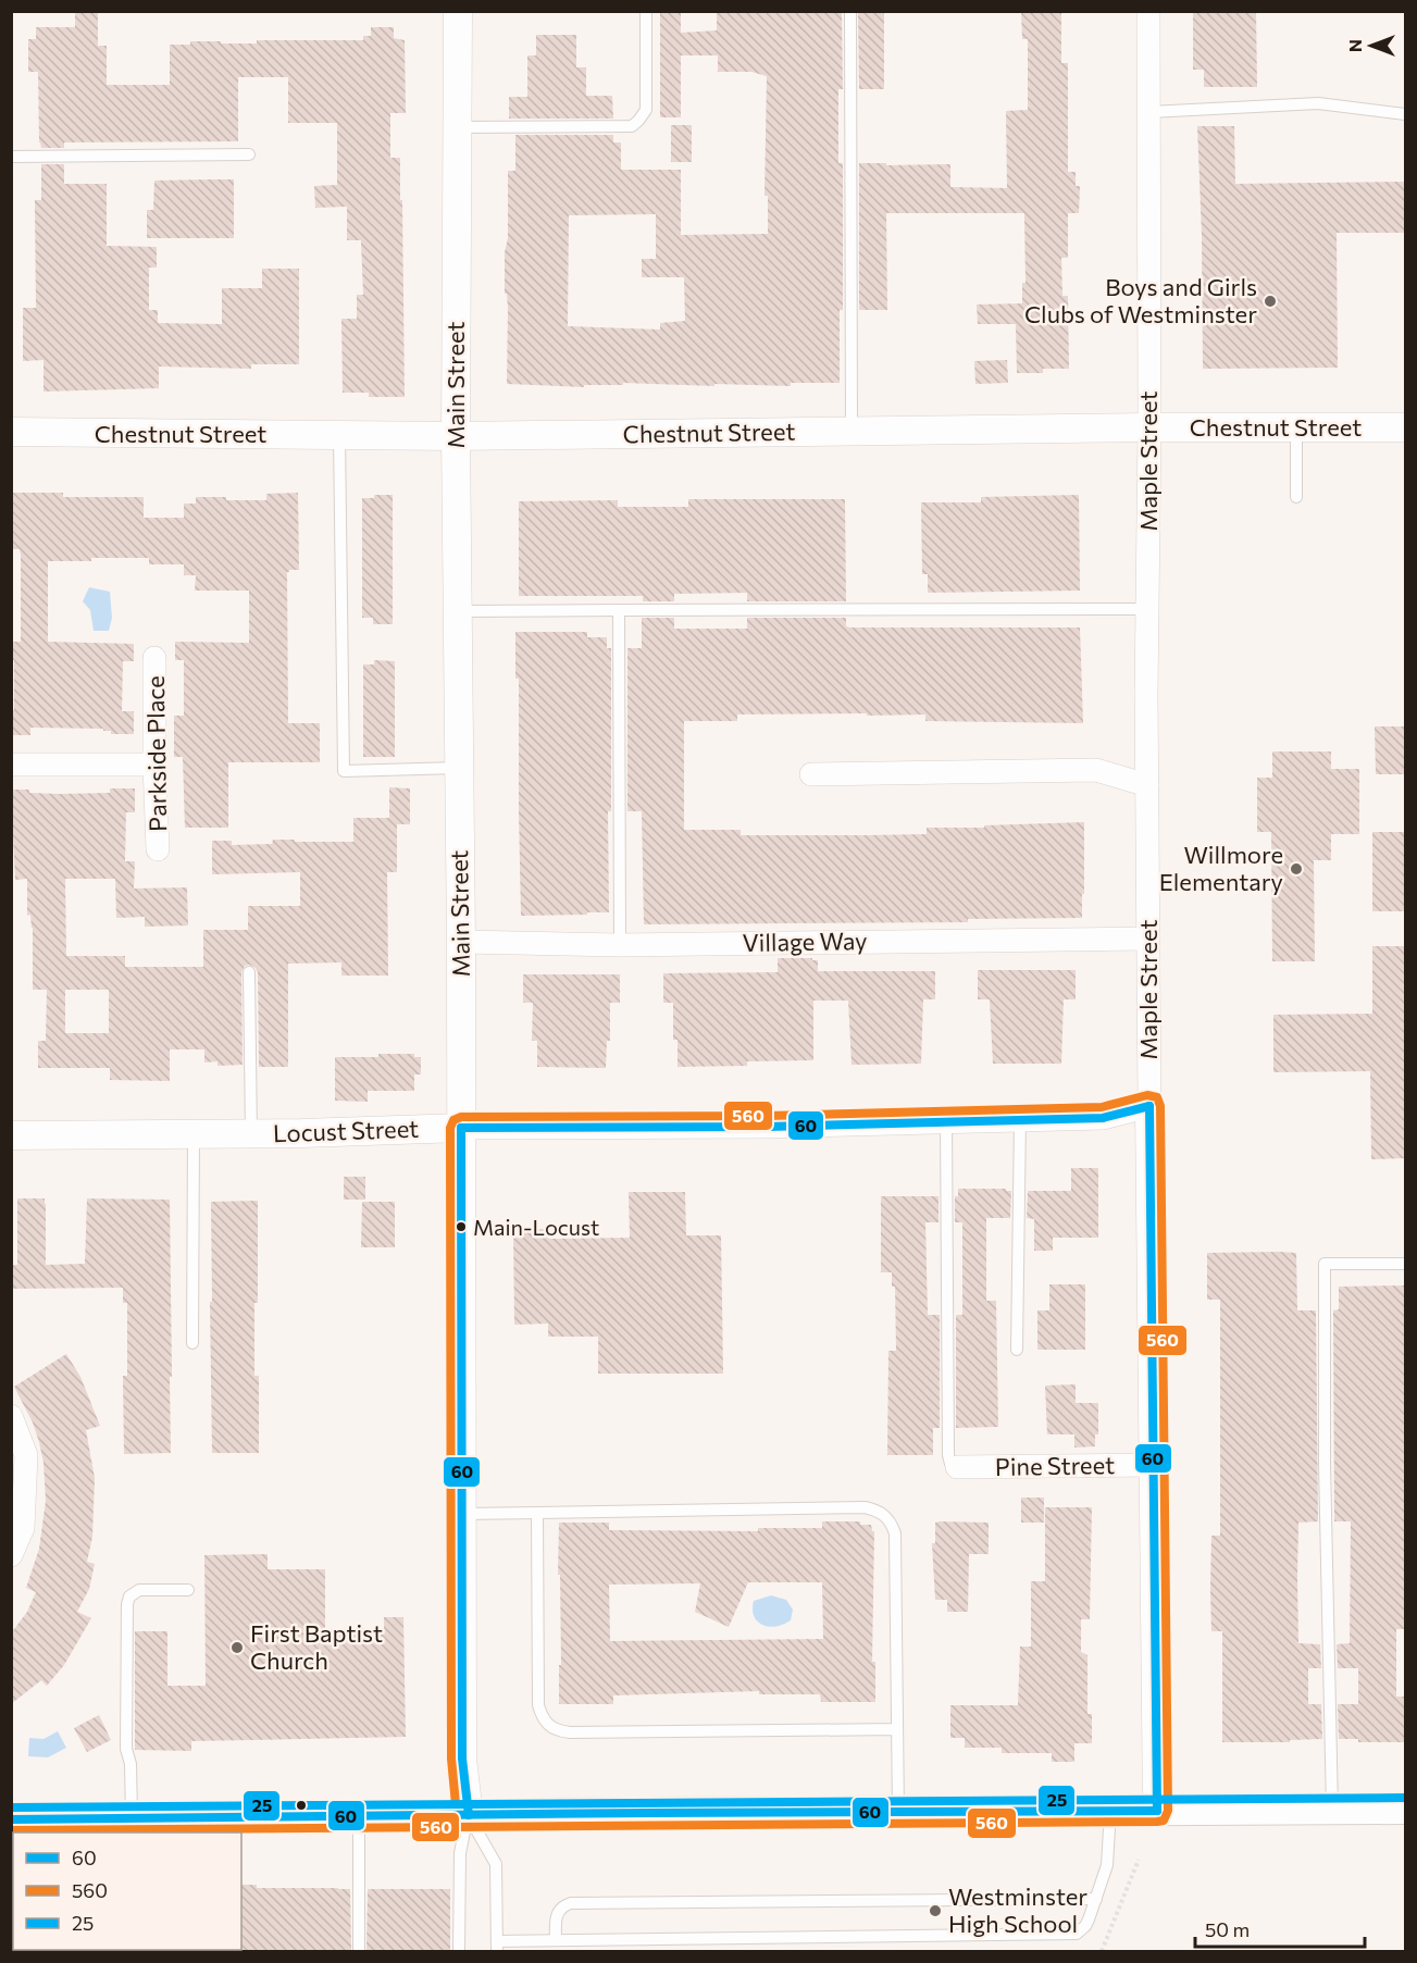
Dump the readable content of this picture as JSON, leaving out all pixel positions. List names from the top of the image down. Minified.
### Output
{"streets":{"street":["Main Street","Chestnut Street","Maple Street","Parkside Place","Village Way","Locust Street","Pine Street"]},"crossings":[["Main Street","Chestnut Street"],["Main Street","Village Way"],["Main Street","Locust Street"],["Chestnut Street","Maple Street"],["Maple Street","Village Way"],["Maple Street","Locust Street"],["Maple Street","Pine Street"]],"places":["Boys and Girls Clubs of Westminster","Willmore Elementary","Main-Locust","First Baptist Church","Westminster High School"],"lines":["transit line 560","transit line 60","transit line 25"],"legend":["60","560","25"],"scale_bar":"50 m","north":"left"}
